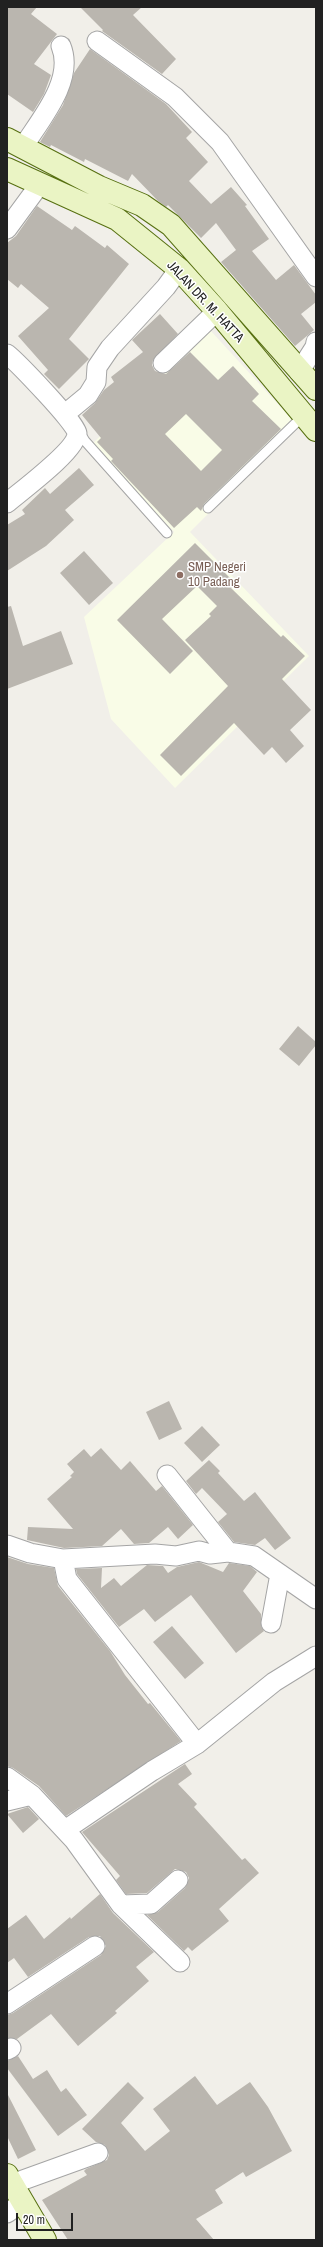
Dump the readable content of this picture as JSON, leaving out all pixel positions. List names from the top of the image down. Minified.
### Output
{"streets":{"main road":["JALAN DR. M. HATTA"]},"places":["SMP Negeri 10 Padang"],"scale_bar":"20 m"}
